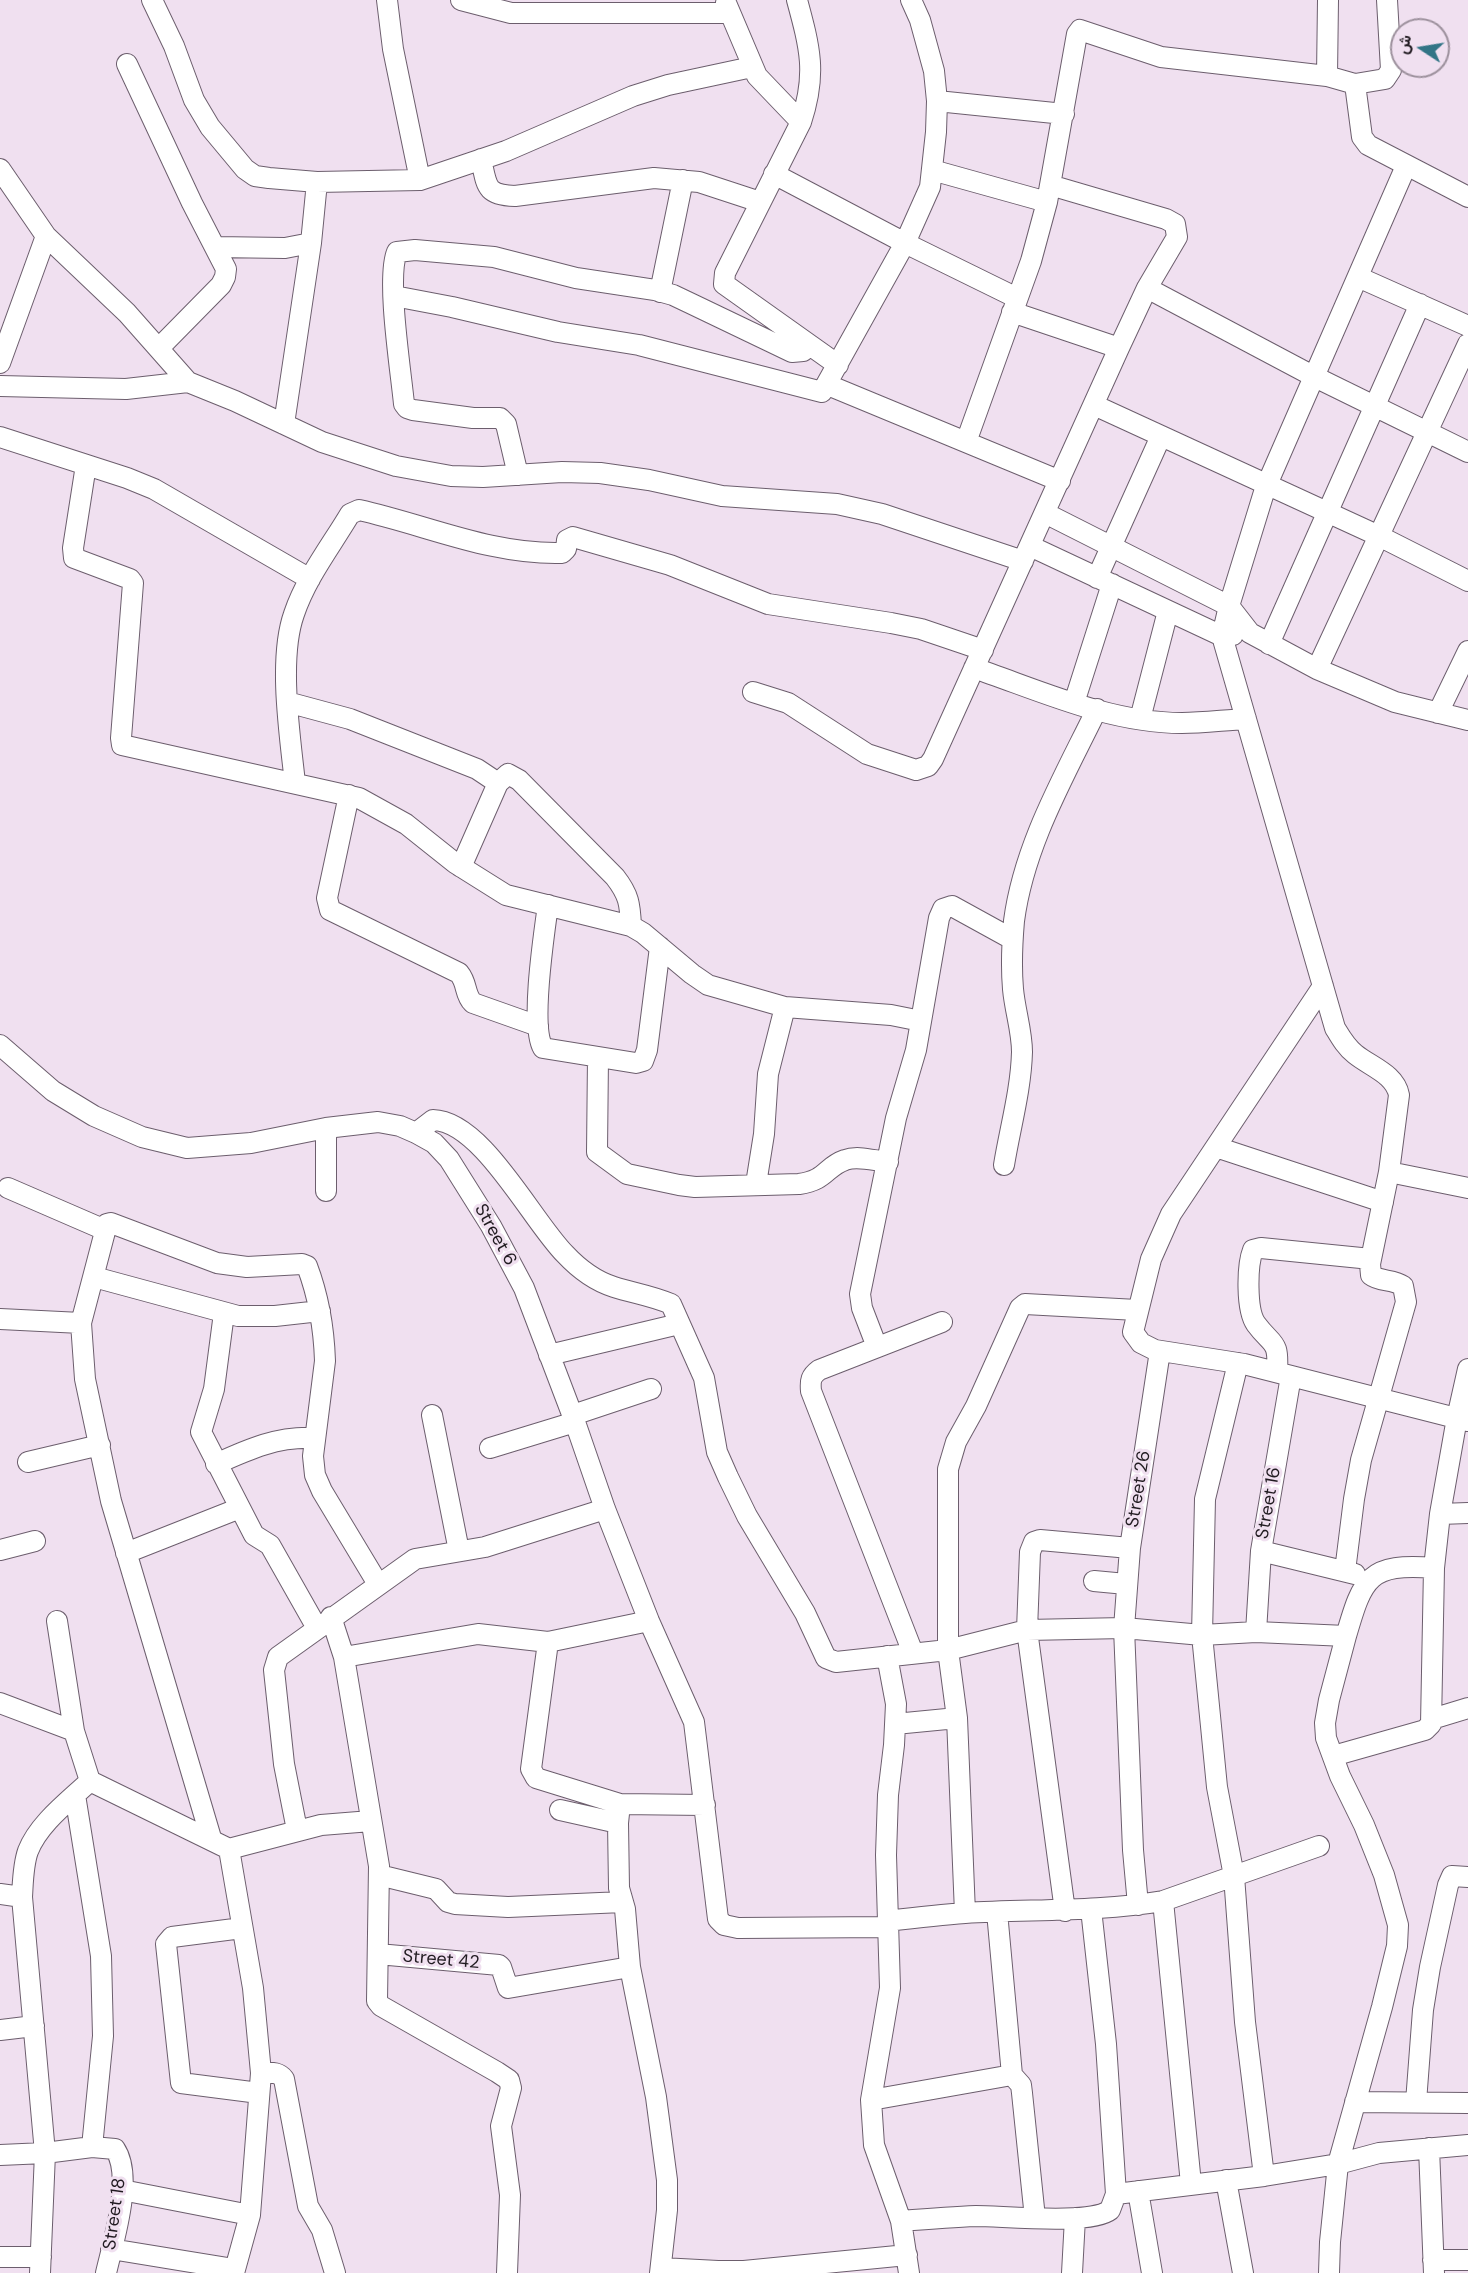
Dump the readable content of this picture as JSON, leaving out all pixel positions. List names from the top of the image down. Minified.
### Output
{"streets":{"street":["Street 6","Street 26","Street 16","Street 42","Street 18"]},"crossings":[["Street 6","Street 26"]],"north":"left"}
